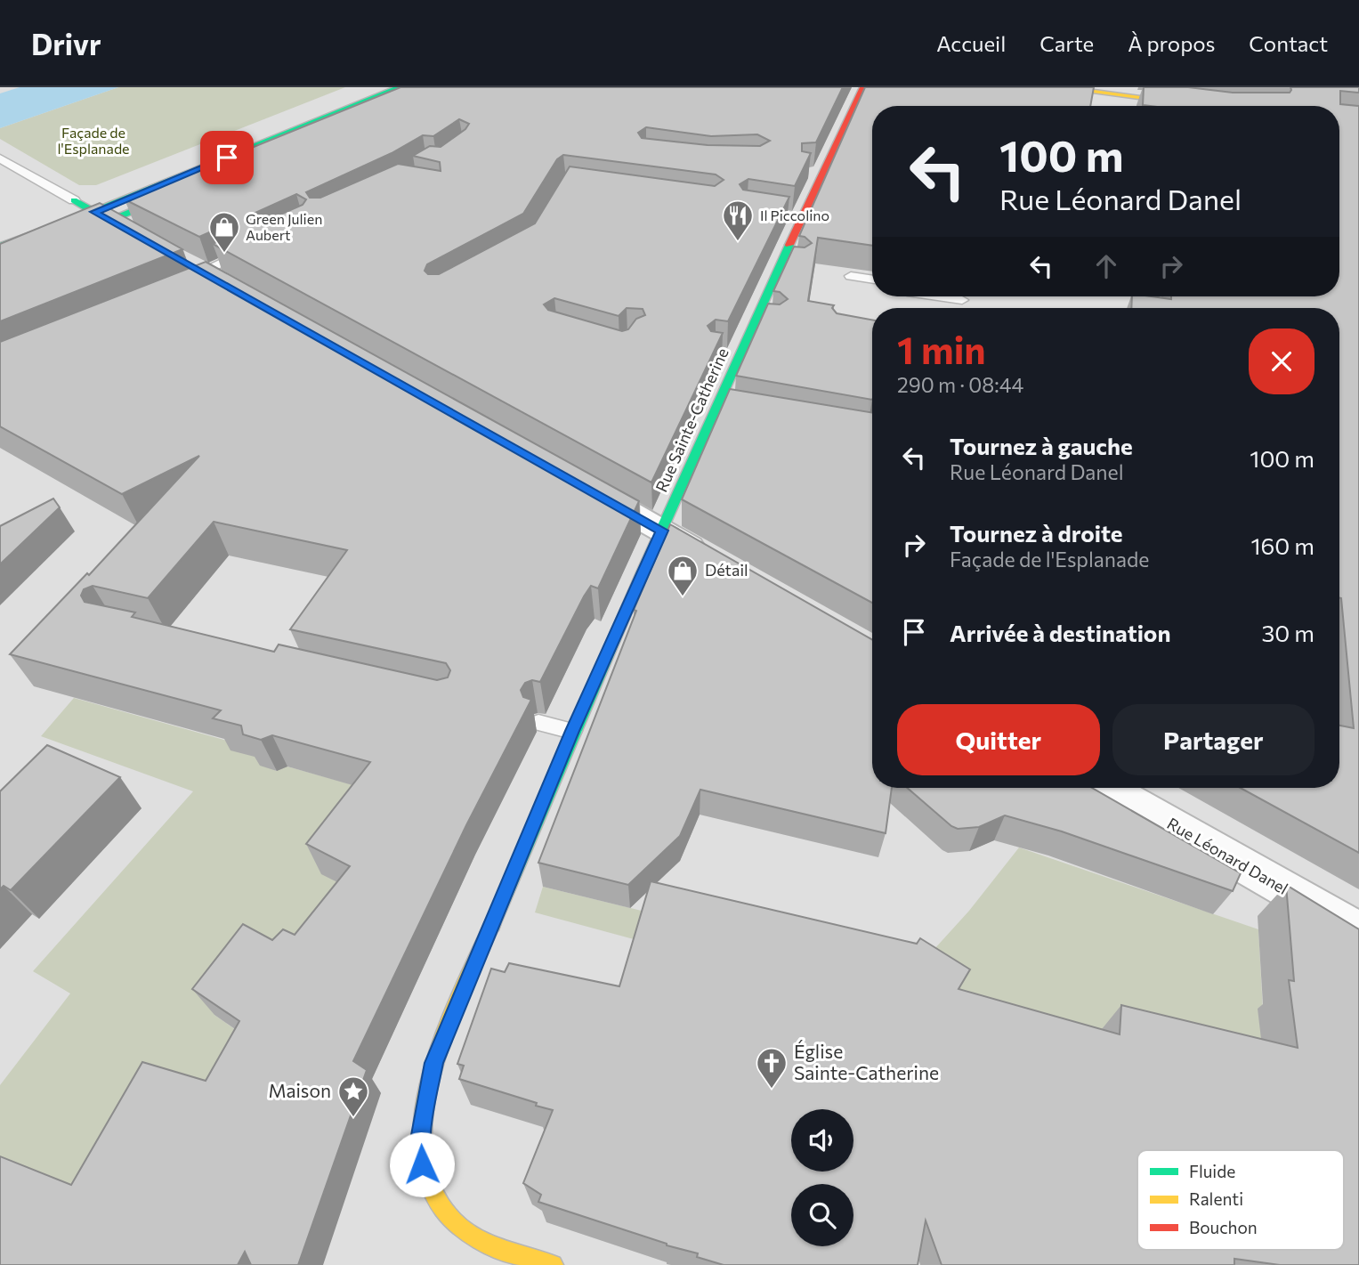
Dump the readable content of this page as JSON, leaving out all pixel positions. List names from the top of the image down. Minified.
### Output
{"streets":{"street":["Rue Sainte-Catherine","Rue Léonard Danel"]},"parks":["Façade de l'Esplanade"],"places":{"restaurant":["Il Piccolino"],"shop":["Green Julien Aubert","Détail"],"church":["Église Sainte-Catherine"],"place":["Maison"]},"legend":["Fluide","Ralenti","Bouchon"],"page":{"header":"Drivr","nav":["Accueil","Carte","À propos","Contact"],"turn":["100 m","Rue Léonard Danel"],"heading":["1 min","290 m · 08:44"],"list":[{"name":"Tournez à gauche","note":"Rue Léonard Danel","value":"100 m"},{"name":"Tournez à droite","note":"Façade de l'Esplanade","value":"160 m"},{"name":"Arrivée à destination","value":"30 m"}],"buttons":["Quitter","Partager"]}}
